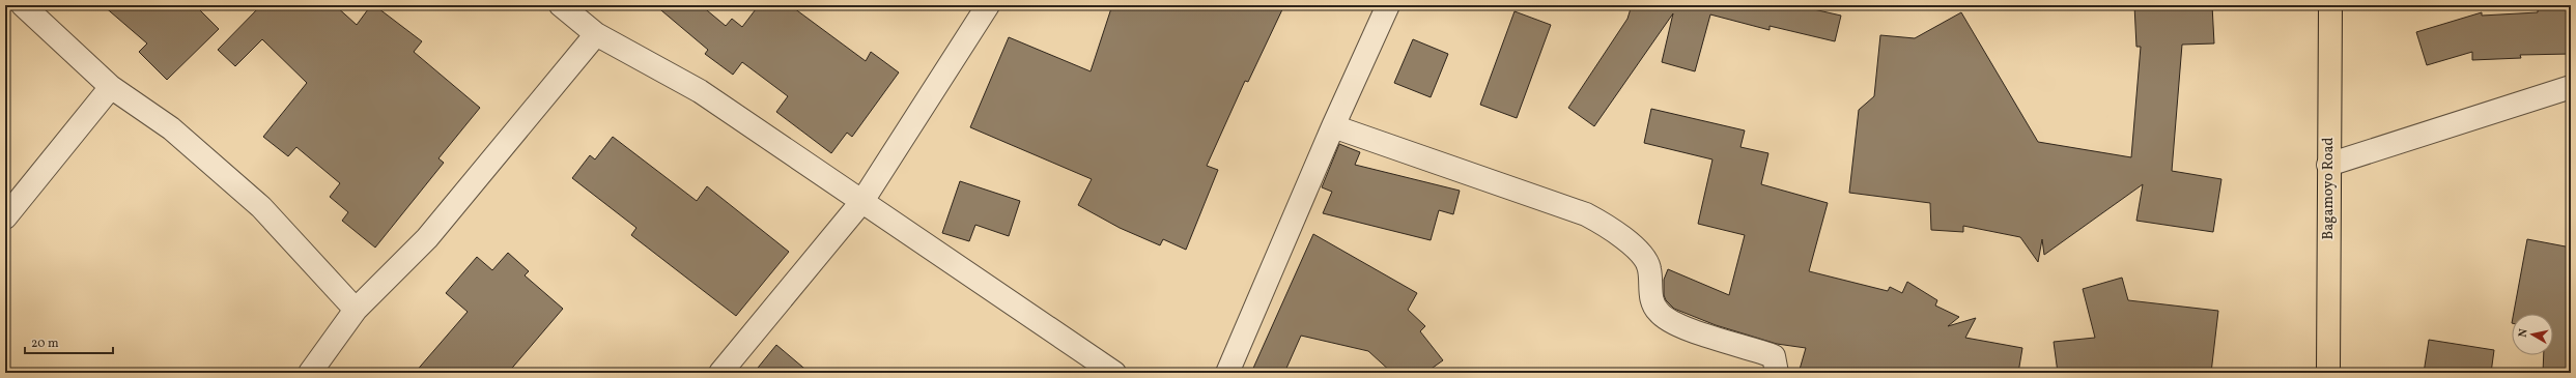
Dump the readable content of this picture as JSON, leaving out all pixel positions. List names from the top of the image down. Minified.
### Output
{"streets":{"highway":["Bagamoyo Road"]},"scale_bar":"20 m","north":"left"}
